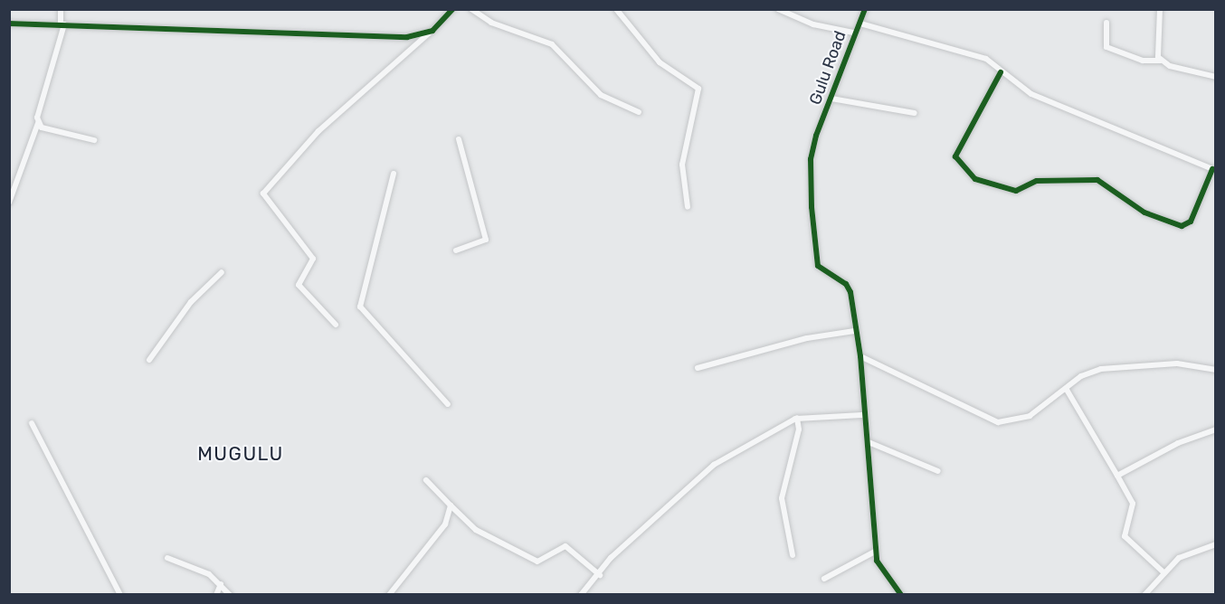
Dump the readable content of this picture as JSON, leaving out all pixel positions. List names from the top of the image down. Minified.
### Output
{"streets":{"street":["Gulu Road"]},"districts":["MUGULU"]}
